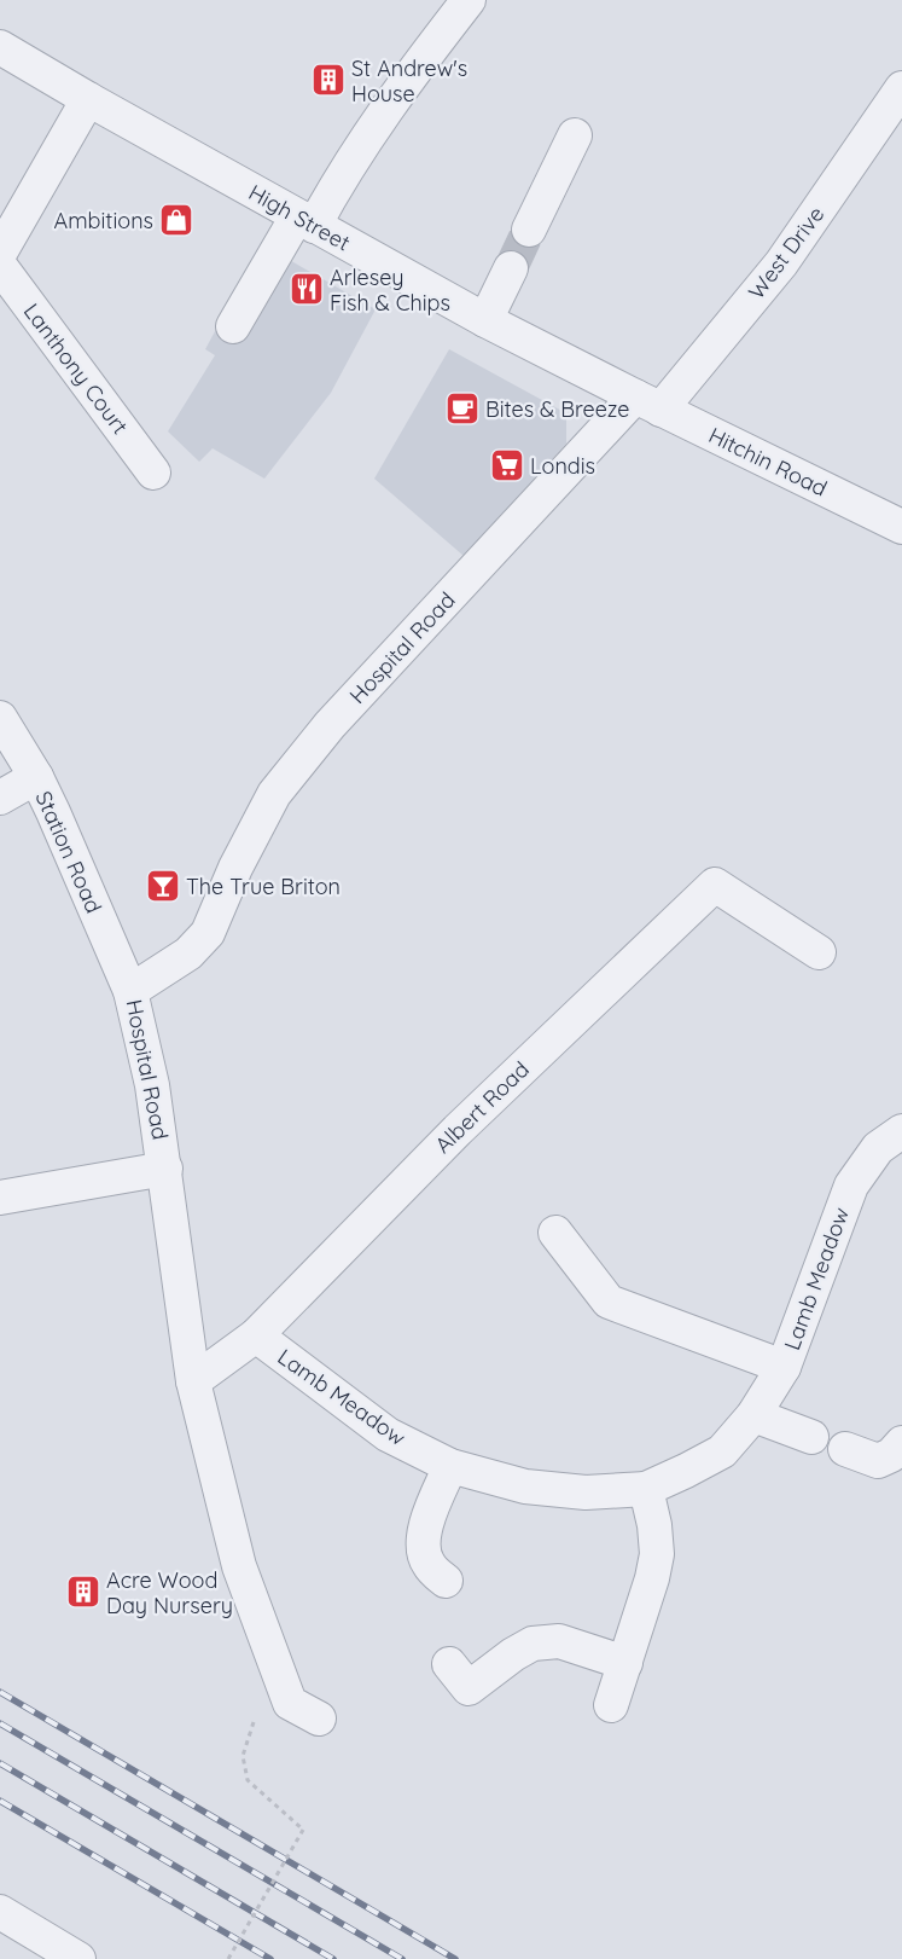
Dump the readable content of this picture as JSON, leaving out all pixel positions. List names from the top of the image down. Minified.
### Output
{"streets":{"street":["High Street","West Drive","Lanthony Court","Hitchin Road","Hospital Road","Station Road","Albert Road","Lamb Meadow"]},"crossings":[["High Street","West Drive"],["High Street","Hitchin Road"],["High Street","Hospital Road"],["West Drive","Hitchin Road"],["West Drive","Hospital Road"],["Hitchin Road","Hospital Road"],["Hospital Road","Station Road"],["Hospital Road","Lamb Meadow"],["Albert Road","Lamb Meadow"]],"places":{"building":["St Andrew's House","Acre Wood Day Nursery"],"shop":["Ambitions"],"restaurant":["Arlesey Fish & Chips"],"cafe":["Bites & Breeze"],"supermarket":["Londis"],"bar":["The True Briton"]}}
